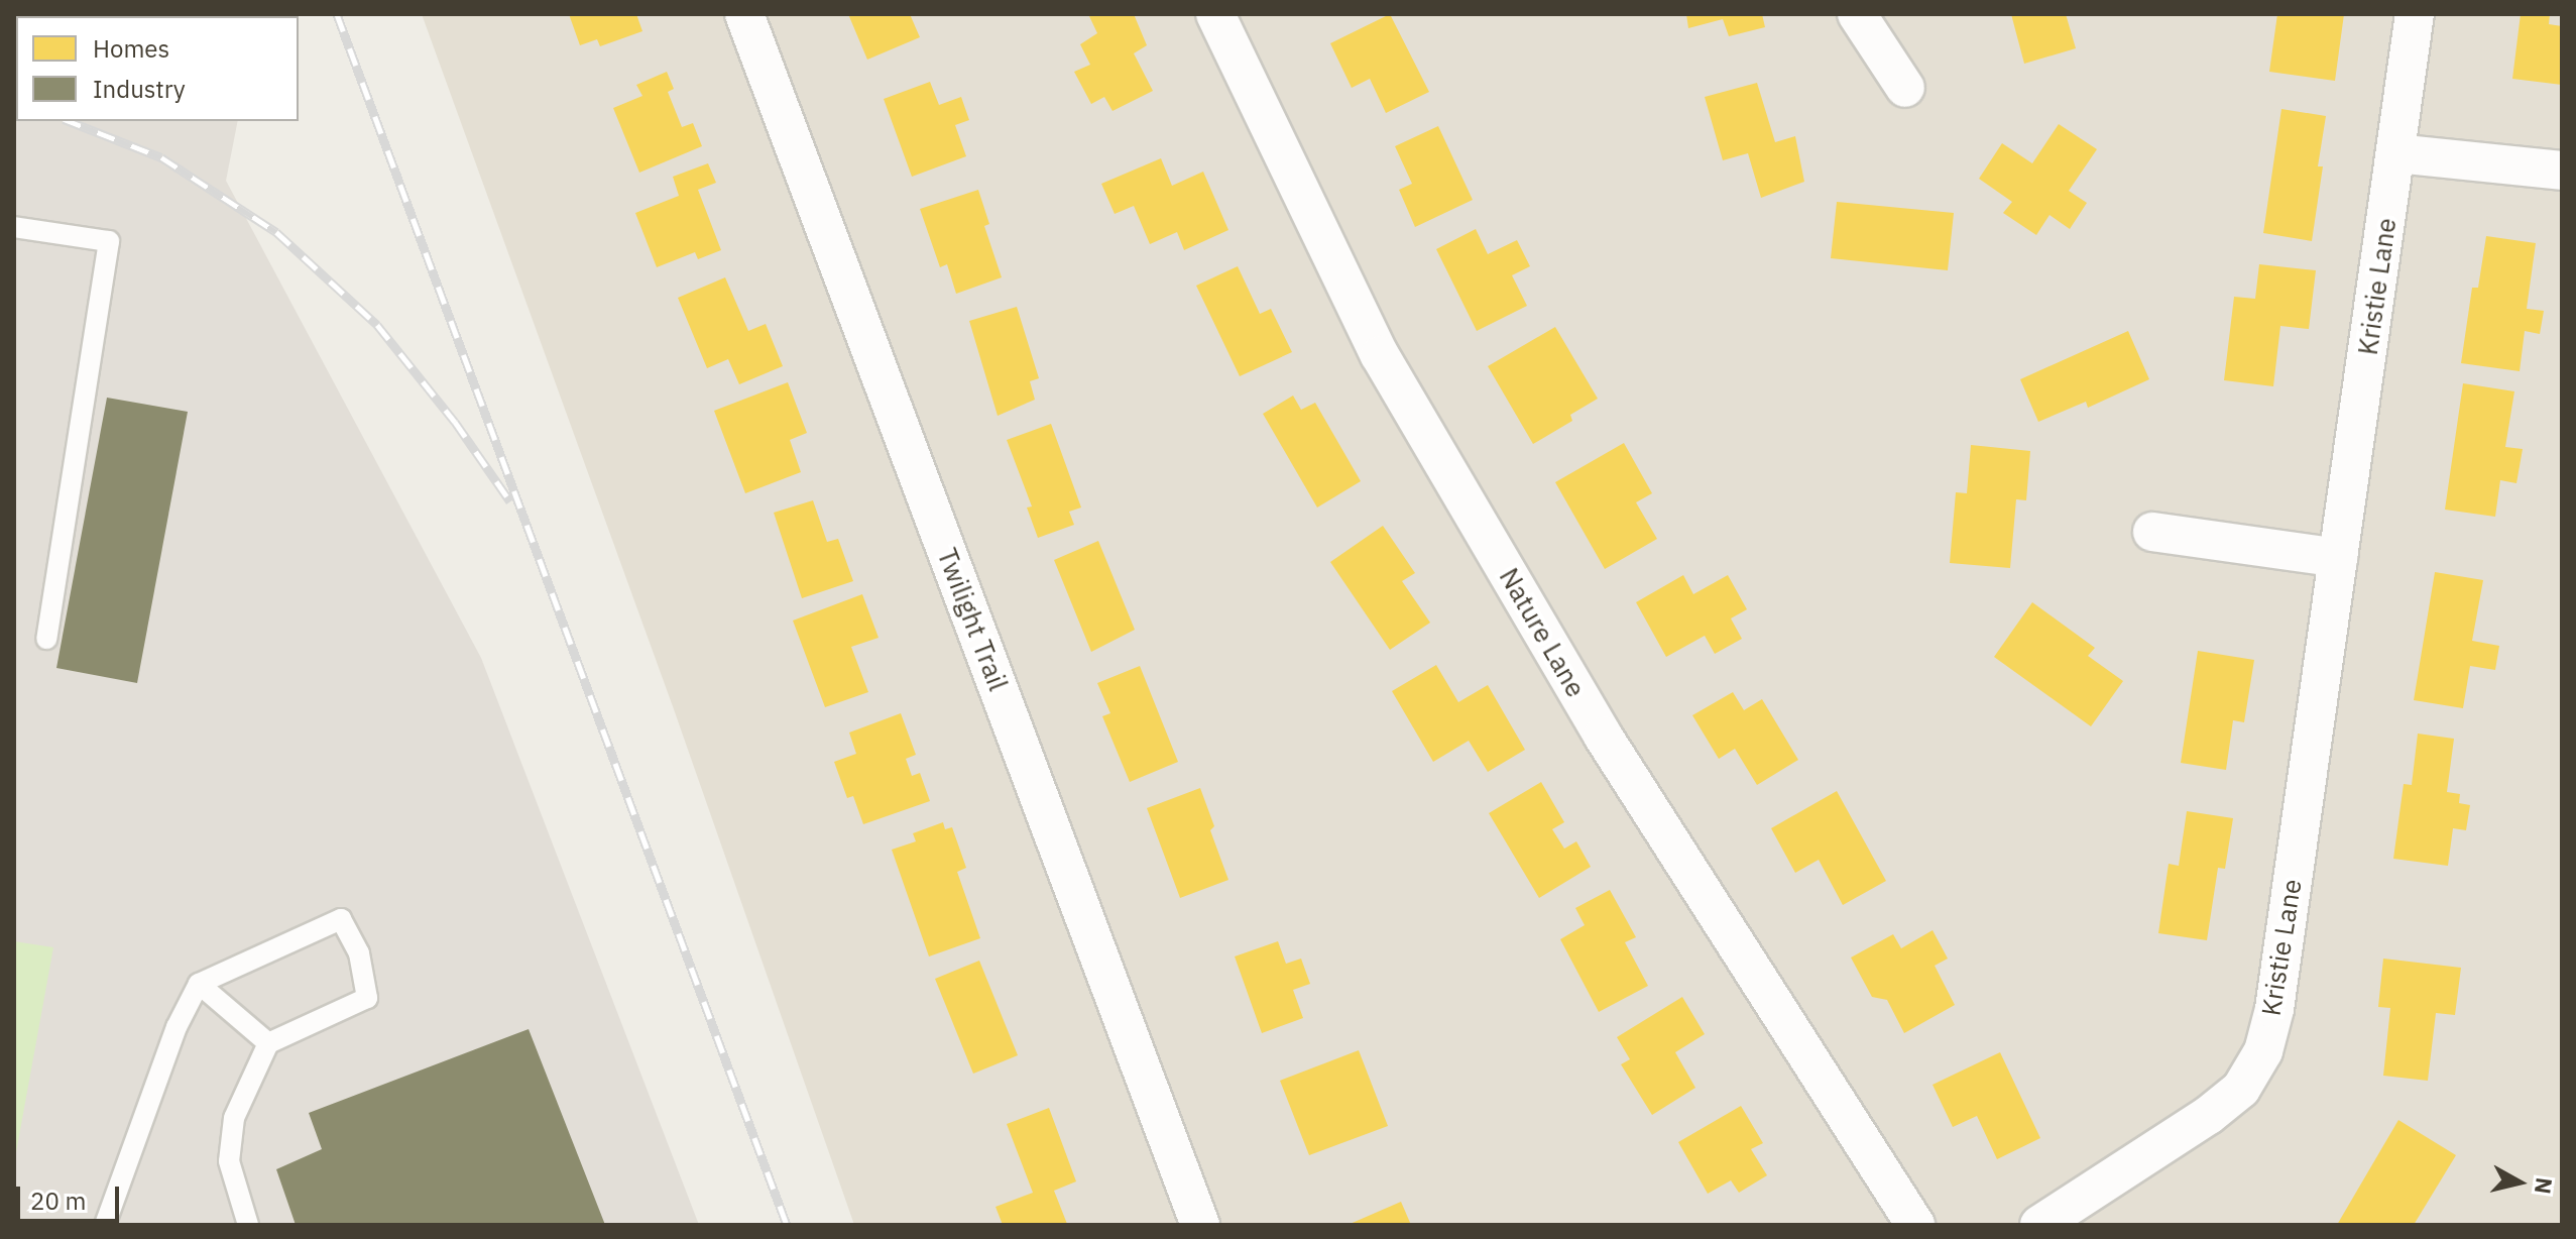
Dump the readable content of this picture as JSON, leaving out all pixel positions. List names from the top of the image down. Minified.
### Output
{"streets":{"street":["Kristie Lane","Twilight Trail","Nature Lane"]},"legend":["Homes","Industry"],"scale_bar":"20 m","north":"right"}
